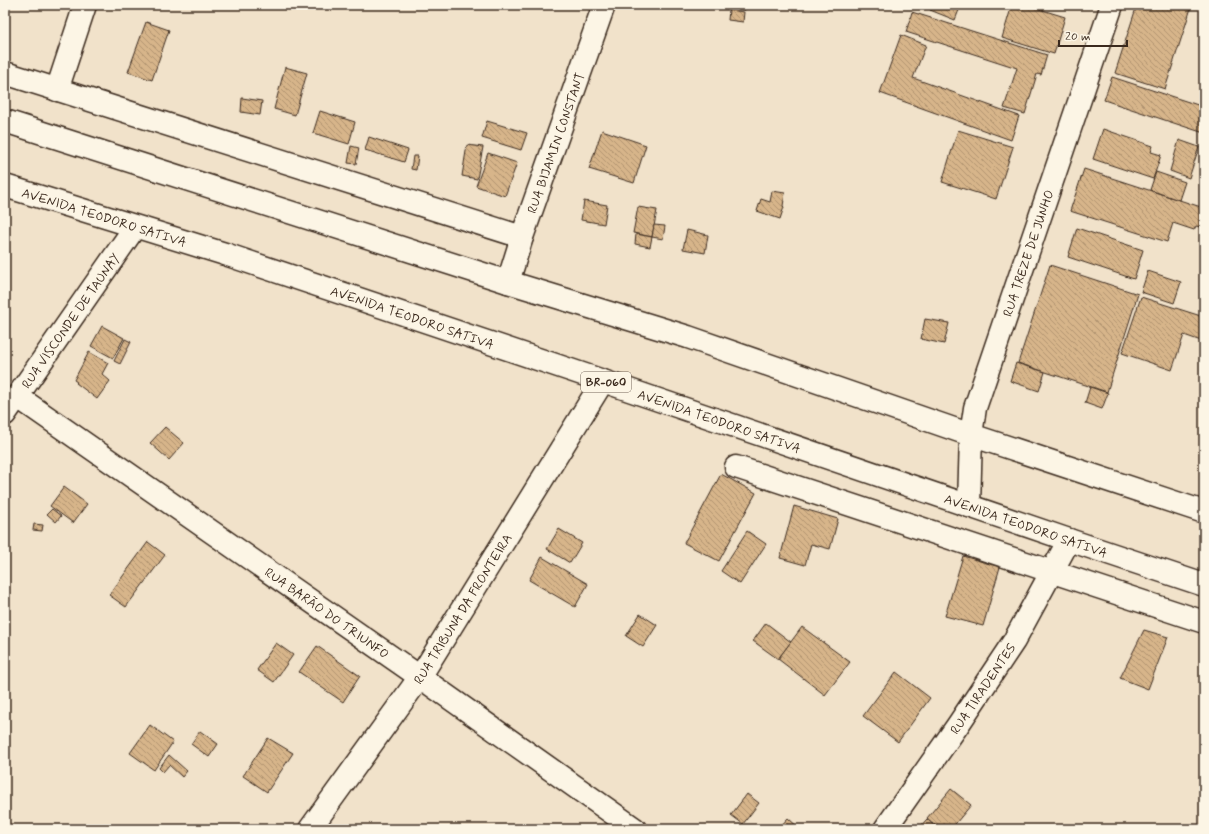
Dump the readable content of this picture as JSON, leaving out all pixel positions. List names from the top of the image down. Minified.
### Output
{"streets":{"street":["RUA BIJAMIN CONSTANT","AVENIDA TEODORO SATIVA","RUA TREZE DE JUNHO","RUA VISCONDE DE TAUNAY","BR-060","RUA TRIBUNA DA FRONTEIRA","RUA BARÃO DO TRIUNFO","RUA TIRADENTES"]},"crossings":[["AVENIDA TEODORO SATIVA","RUA TREZE DE JUNHO"],["AVENIDA TEODORO SATIVA","RUA VISCONDE DE TAUNAY"],["AVENIDA TEODORO SATIVA","RUA TRIBUNA DA FRONTEIRA"],["AVENIDA TEODORO SATIVA","RUA TIRADENTES"],["RUA VISCONDE DE TAUNAY","RUA BARÃO DO TRIUNFO"],["RUA TRIBUNA DA FRONTEIRA","RUA BARÃO DO TRIUNFO"]],"scale_bar":"20 m"}
